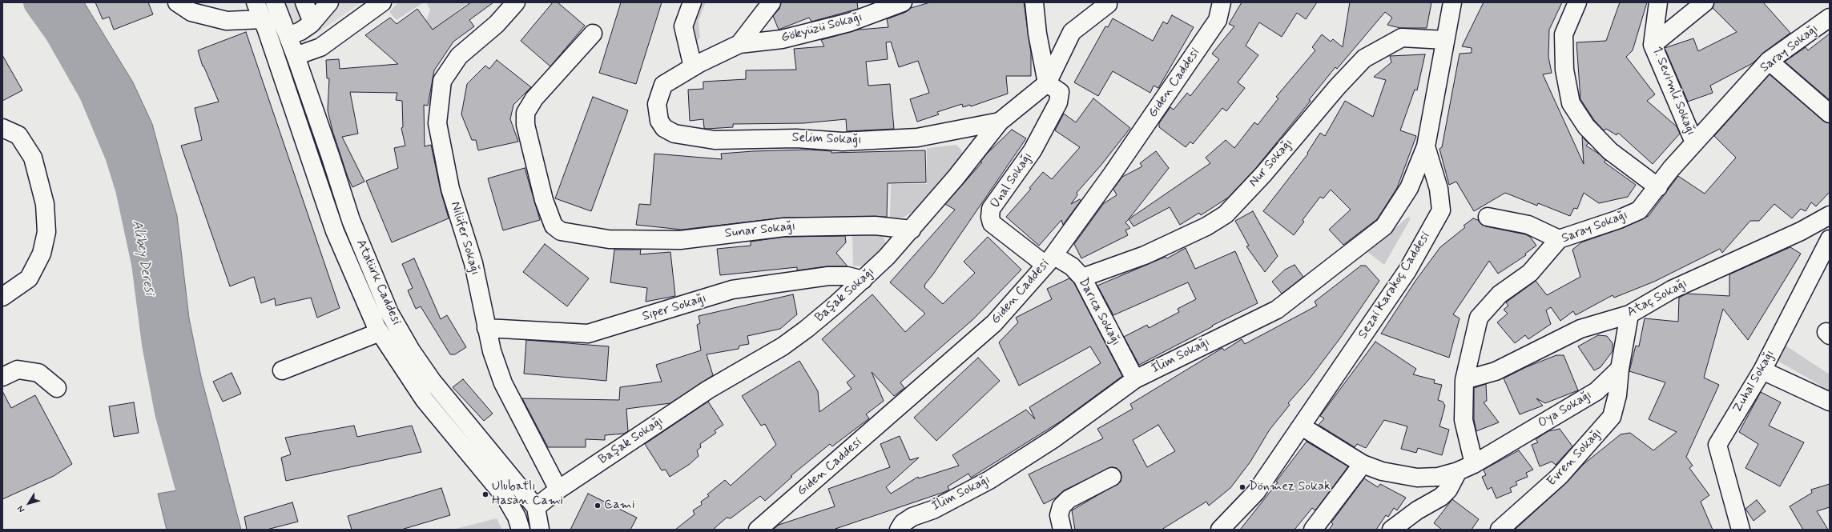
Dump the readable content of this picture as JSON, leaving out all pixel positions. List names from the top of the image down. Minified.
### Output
{"streets":{"street":["Gökyüzü Sokağı","Saray Sokağı","Giden Caddesi","1. Sevimli Sokağı","Selim Sokağı","Nur Sokağı","Ünal Sokağı","Sunar Sokağı","Nilüfer Sokağı","Atatürk Caddesi","Sezai Karakoç Caddesi","Başak Sokağı","Ataç Sokağı","Siper Sokağı","Darıca Sokağı","İlim Sokağı","Zuhal Sokağı","Oya Sokağı","Evren Sokağı"]},"crossings":[["Saray Sokağı","1. Sevimli Sokağı"],["Saray Sokağı","Ataç Sokağı"],["Saray Sokağı","Oya Sokağı"],["Giden Caddesi","Ünal Sokağı"],["Giden Caddesi","Darıca Sokağı"],["Selim Sokağı","Başak Sokağı"],["Nur Sokağı","Sezai Karakoç Caddesi"],["Nur Sokağı","Darıca Sokağı"],["Ünal Sokağı","Başak Sokağı"],["Ünal Sokağı","Darıca Sokağı"],["Sunar Sokağı","Başak Sokağı"],["Nilüfer Sokağı","Başak Sokağı"],["Nilüfer Sokağı","Siper Sokağı"],["Atatürk Caddesi","Başak Sokağı"],["Sezai Karakoç Caddesi","İlim Sokağı"],["Sezai Karakoç Caddesi","Oya Sokağı"],["Başak Sokağı","Siper Sokağı"],["Darıca Sokağı","İlim Sokağı"],["Oya Sokağı","Evren Sokağı"]],"water":["Alibey Deresi"],"places":["Dönmez Sokak","Ulubatlı Hasan Cami","Cami"],"north":"bottom left"}
